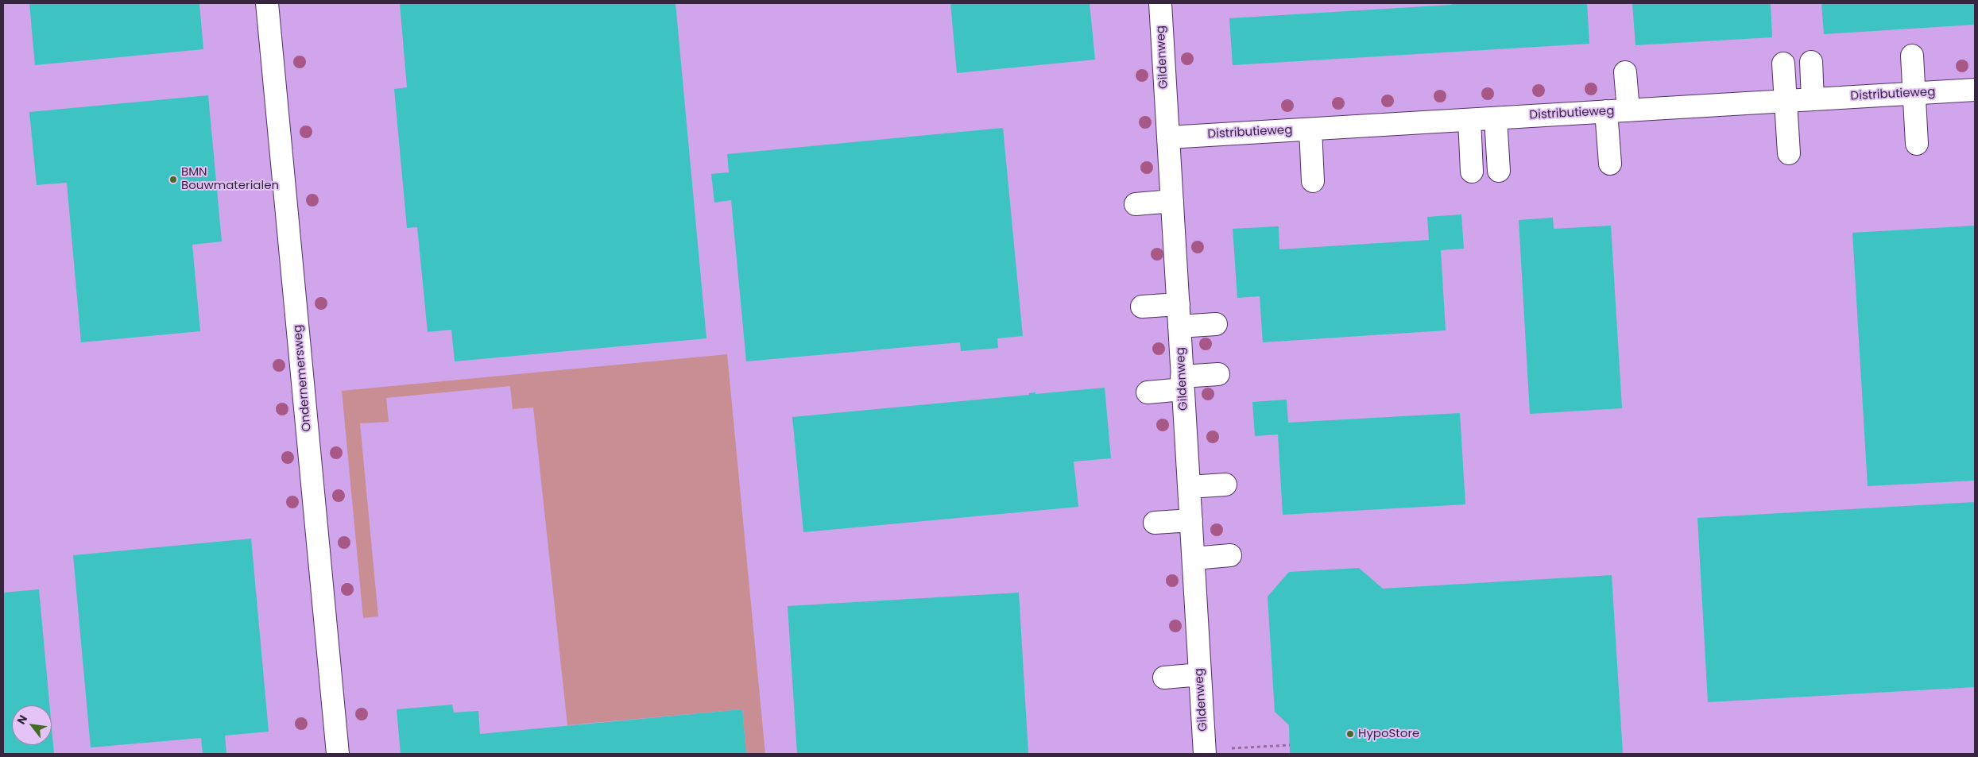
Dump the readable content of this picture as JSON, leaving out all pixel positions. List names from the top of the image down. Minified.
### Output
{"streets":{"street":["Gildenweg","Distributieweg","Ondernemersweg"]},"crossings":[["Gildenweg","Distributieweg"]],"places":["BMN Bouwmaterialen","HypoStore"],"north":"top left"}
